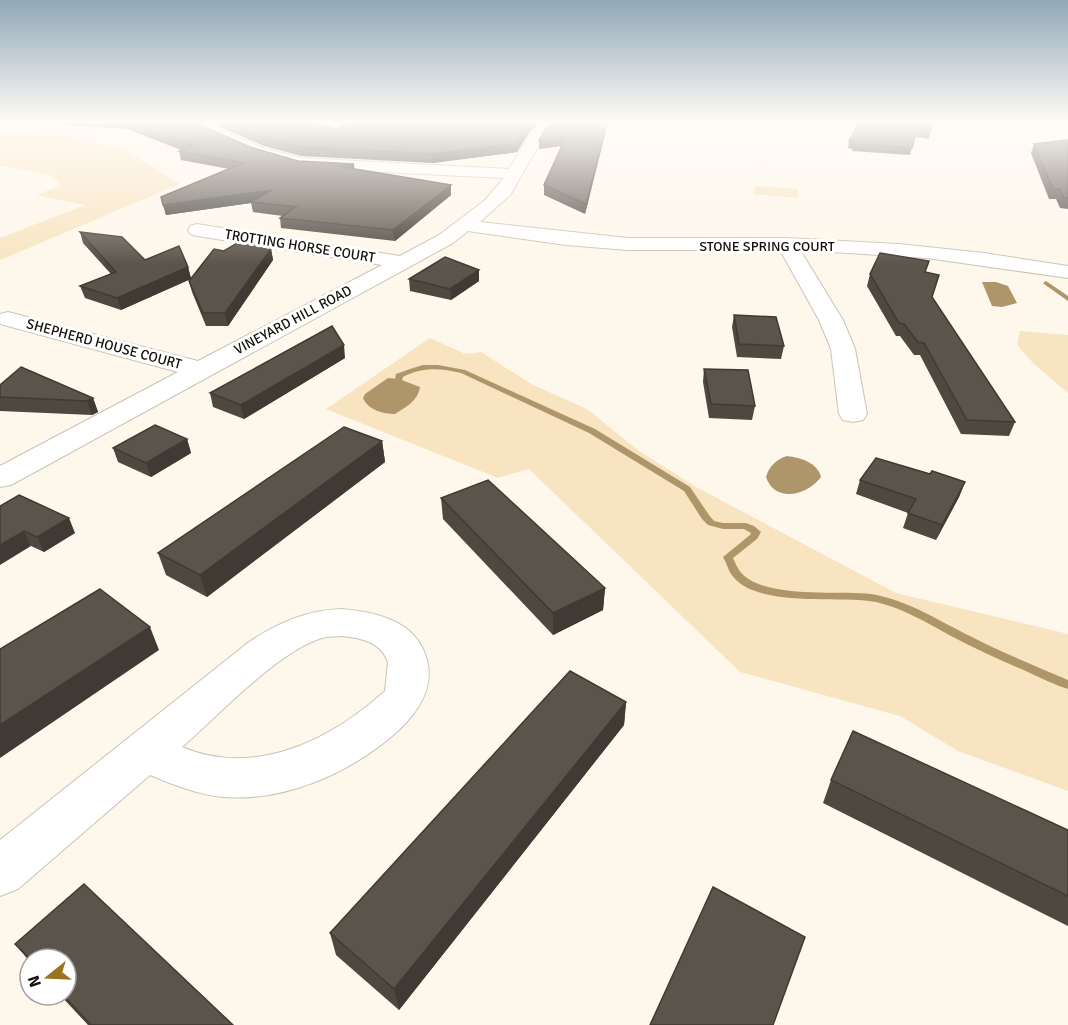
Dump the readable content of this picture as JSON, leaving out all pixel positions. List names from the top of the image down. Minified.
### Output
{"streets":{"street":["TROTTING HORSE COURT","STONE SPRING COURT","VINEYARD HILL ROAD","SHEPHERD HOUSE COURT"]},"crossings":[["TROTTING HORSE COURT","VINEYARD HILL ROAD"],["STONE SPRING COURT","VINEYARD HILL ROAD"],["VINEYARD HILL ROAD","SHEPHERD HOUSE COURT"]],"north":"left"}
